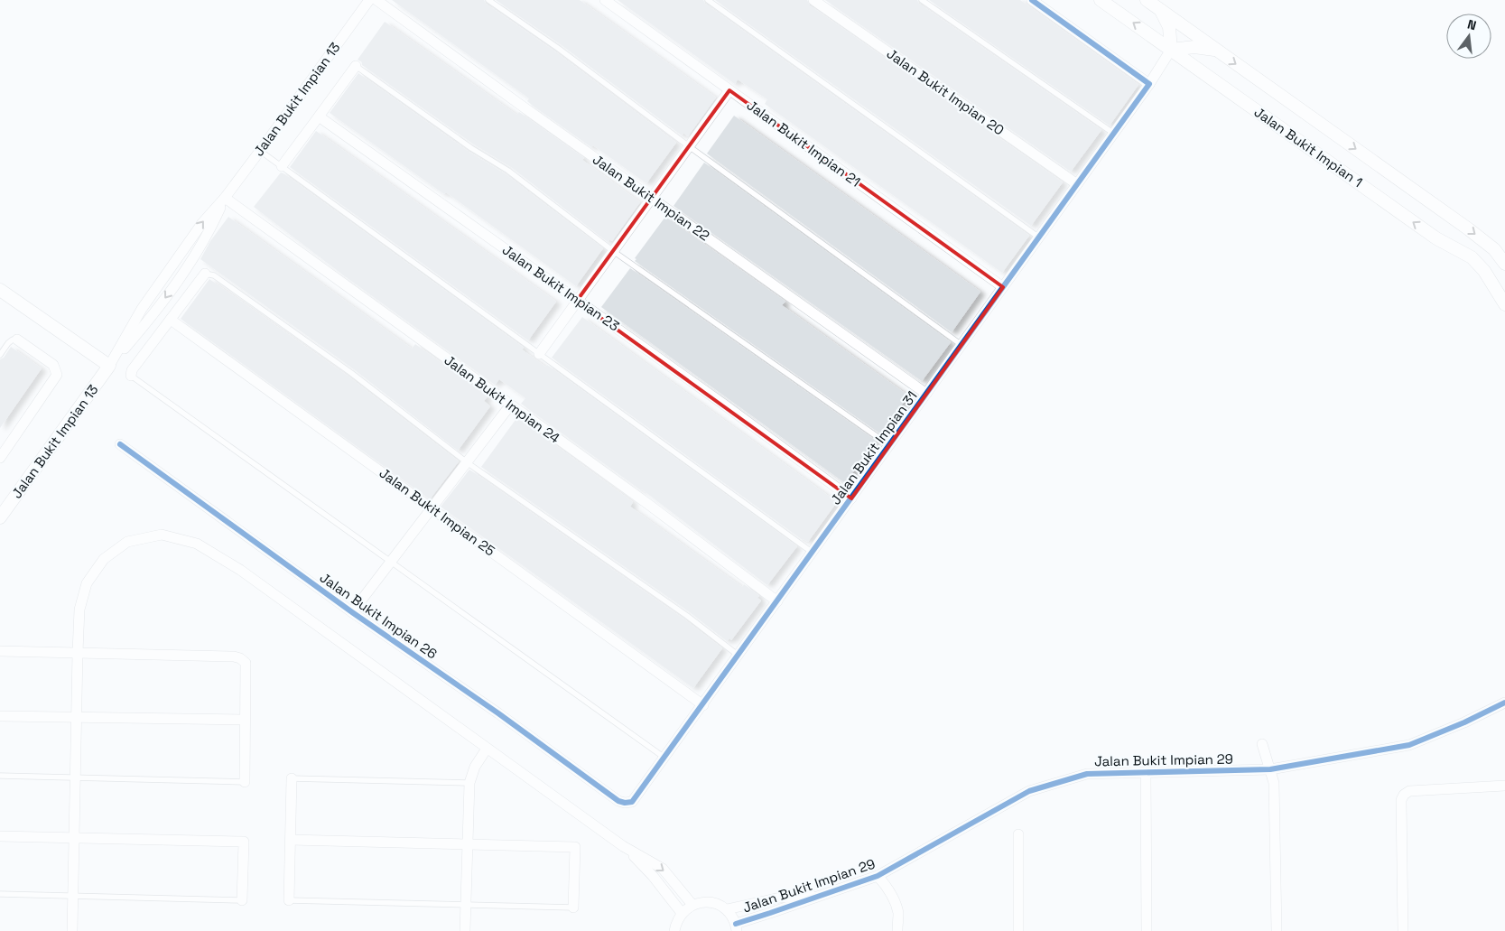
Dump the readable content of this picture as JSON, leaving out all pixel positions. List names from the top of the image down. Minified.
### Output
{"streets":{"street":["Jalan Bukit Impian 20","Jalan Bukit Impian 13","Jalan Bukit Impian 21","Jalan Bukit Impian 1","Jalan Bukit Impian 22","Jalan Bukit Impian 23","Jalan Bukit Impian 24","Jalan Bukit Impian 31","Jalan Bukit Impian 25","Jalan Bukit Impian 26","Jalan Bukit Impian 29"]},"crossings":[["Jalan Bukit Impian 20","Jalan Bukit Impian 31"],["Jalan Bukit Impian 13","Jalan Bukit Impian 24"],["Jalan Bukit Impian 21","Jalan Bukit Impian 31"],["Jalan Bukit Impian 1","Jalan Bukit Impian 31"],["Jalan Bukit Impian 22","Jalan Bukit Impian 31"],["Jalan Bukit Impian 23","Jalan Bukit Impian 31"],["Jalan Bukit Impian 24","Jalan Bukit Impian 31"],["Jalan Bukit Impian 31","Jalan Bukit Impian 25"],["Jalan Bukit Impian 31","Jalan Bukit Impian 26"]],"north":"top"}
